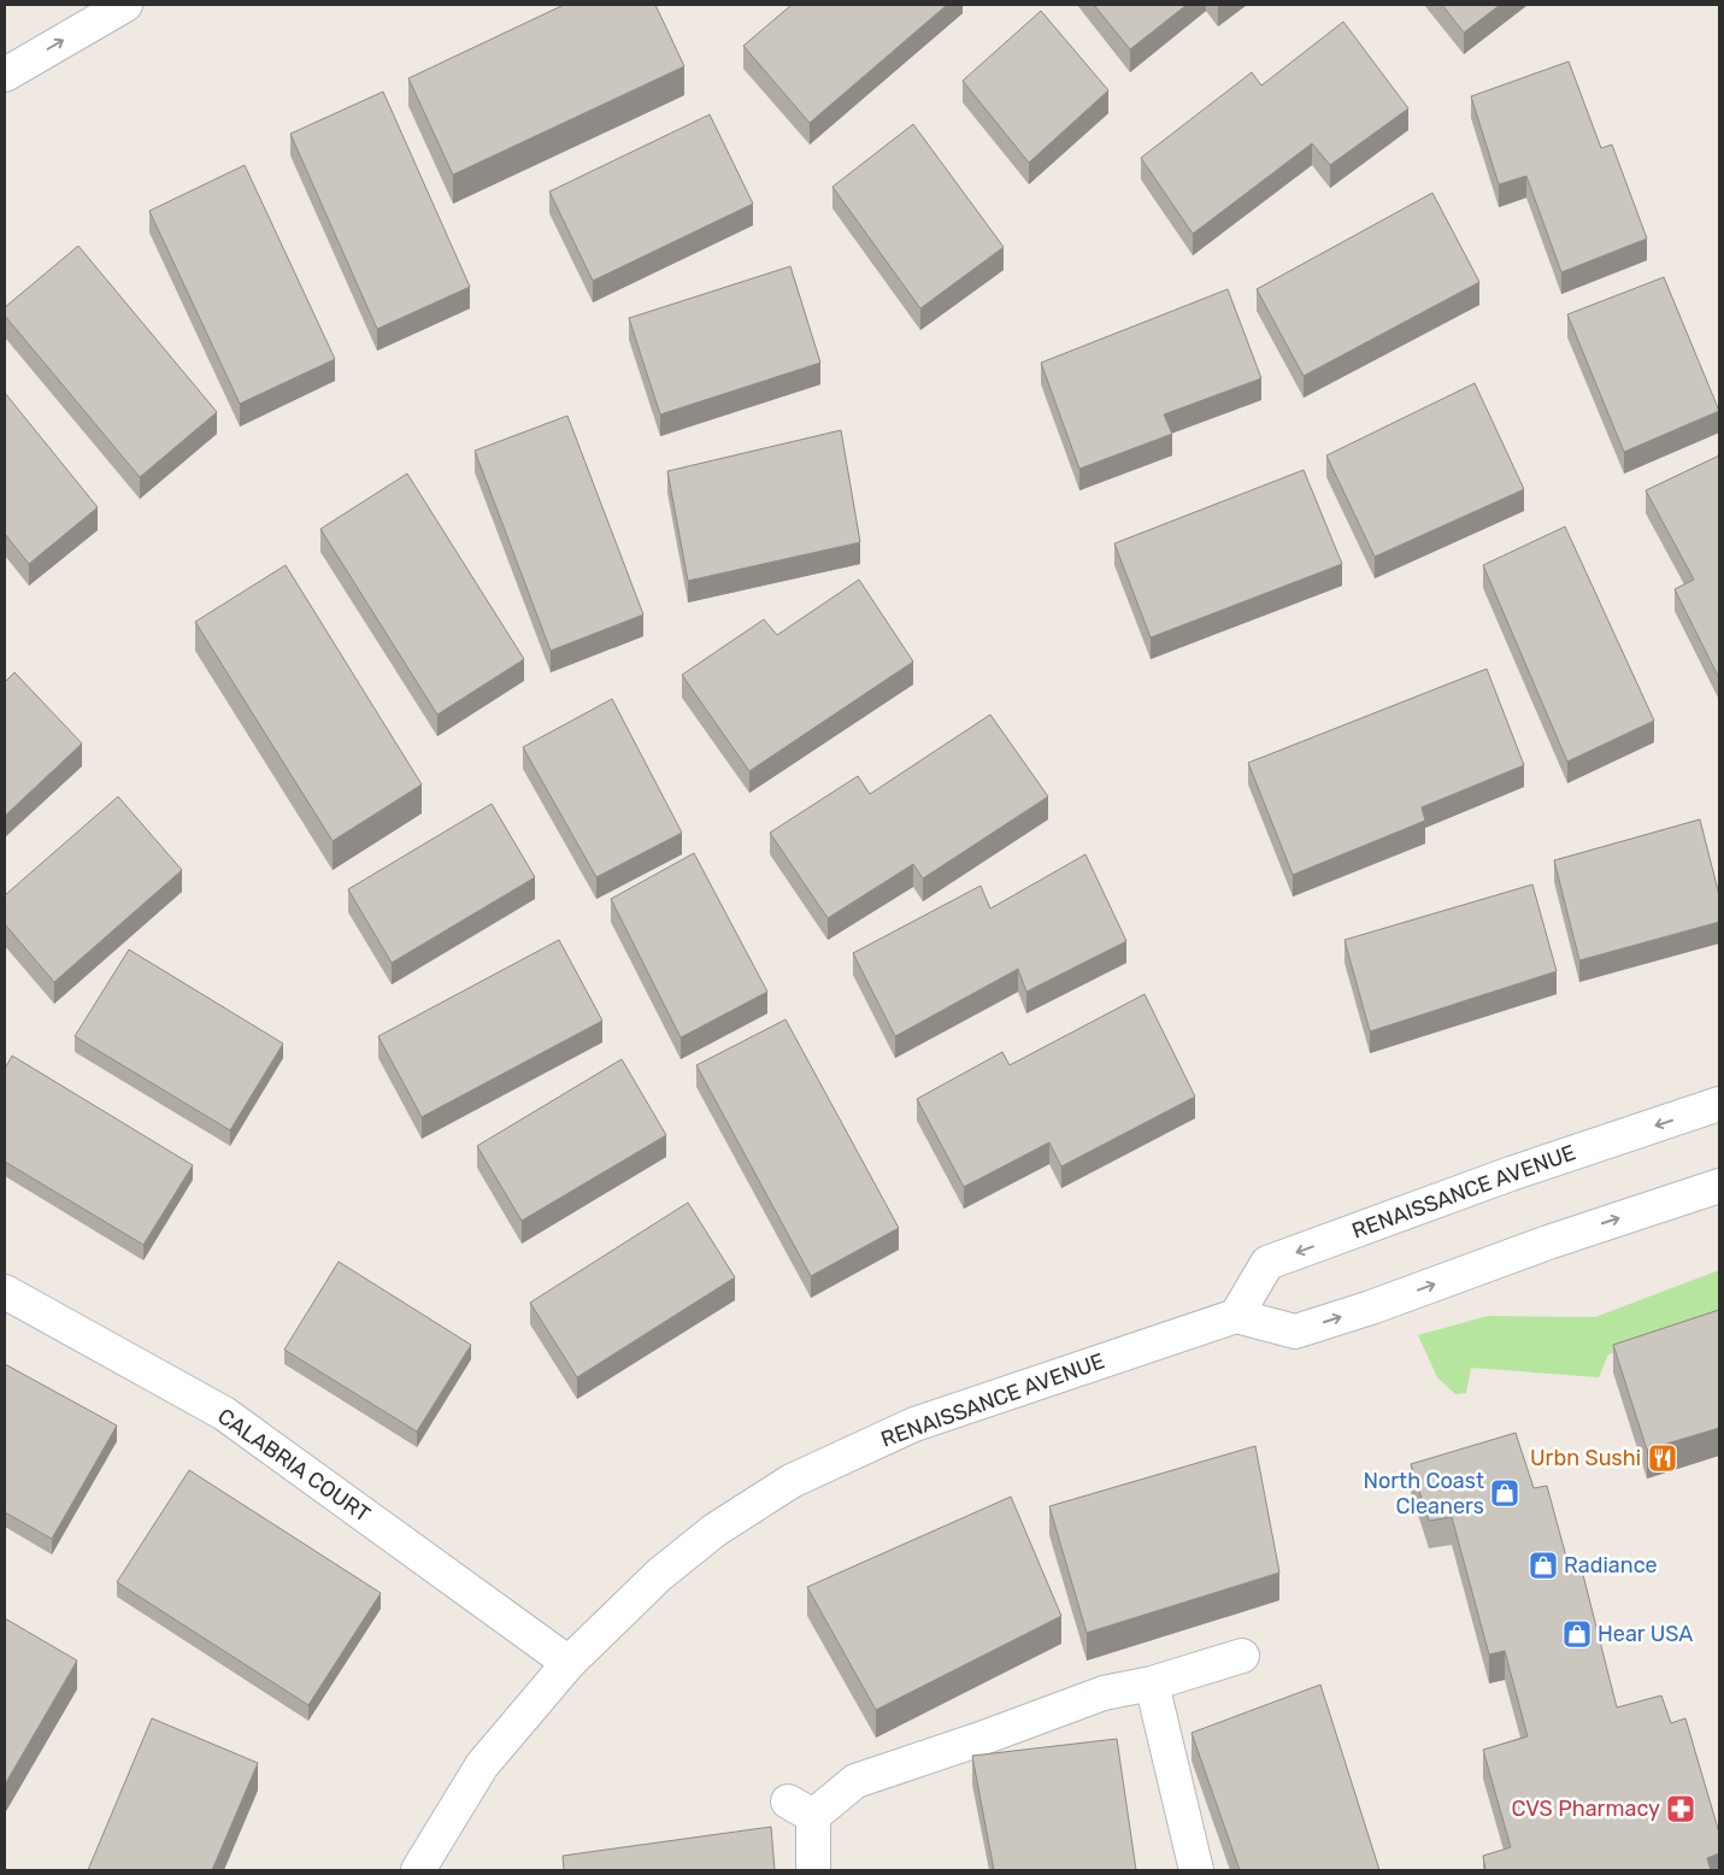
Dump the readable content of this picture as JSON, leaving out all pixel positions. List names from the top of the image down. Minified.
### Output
{"streets":{"street":["RENAISSANCE AVENUE","CALABRIA COURT"]},"crossings":[["RENAISSANCE AVENUE","CALABRIA COURT"]],"places":{"restaurant":["Urbn Sushi"],"shop":["North Coast Cleaners","Radiance","Hear USA"],"pharmacy":["CVS Pharmacy"]}}
